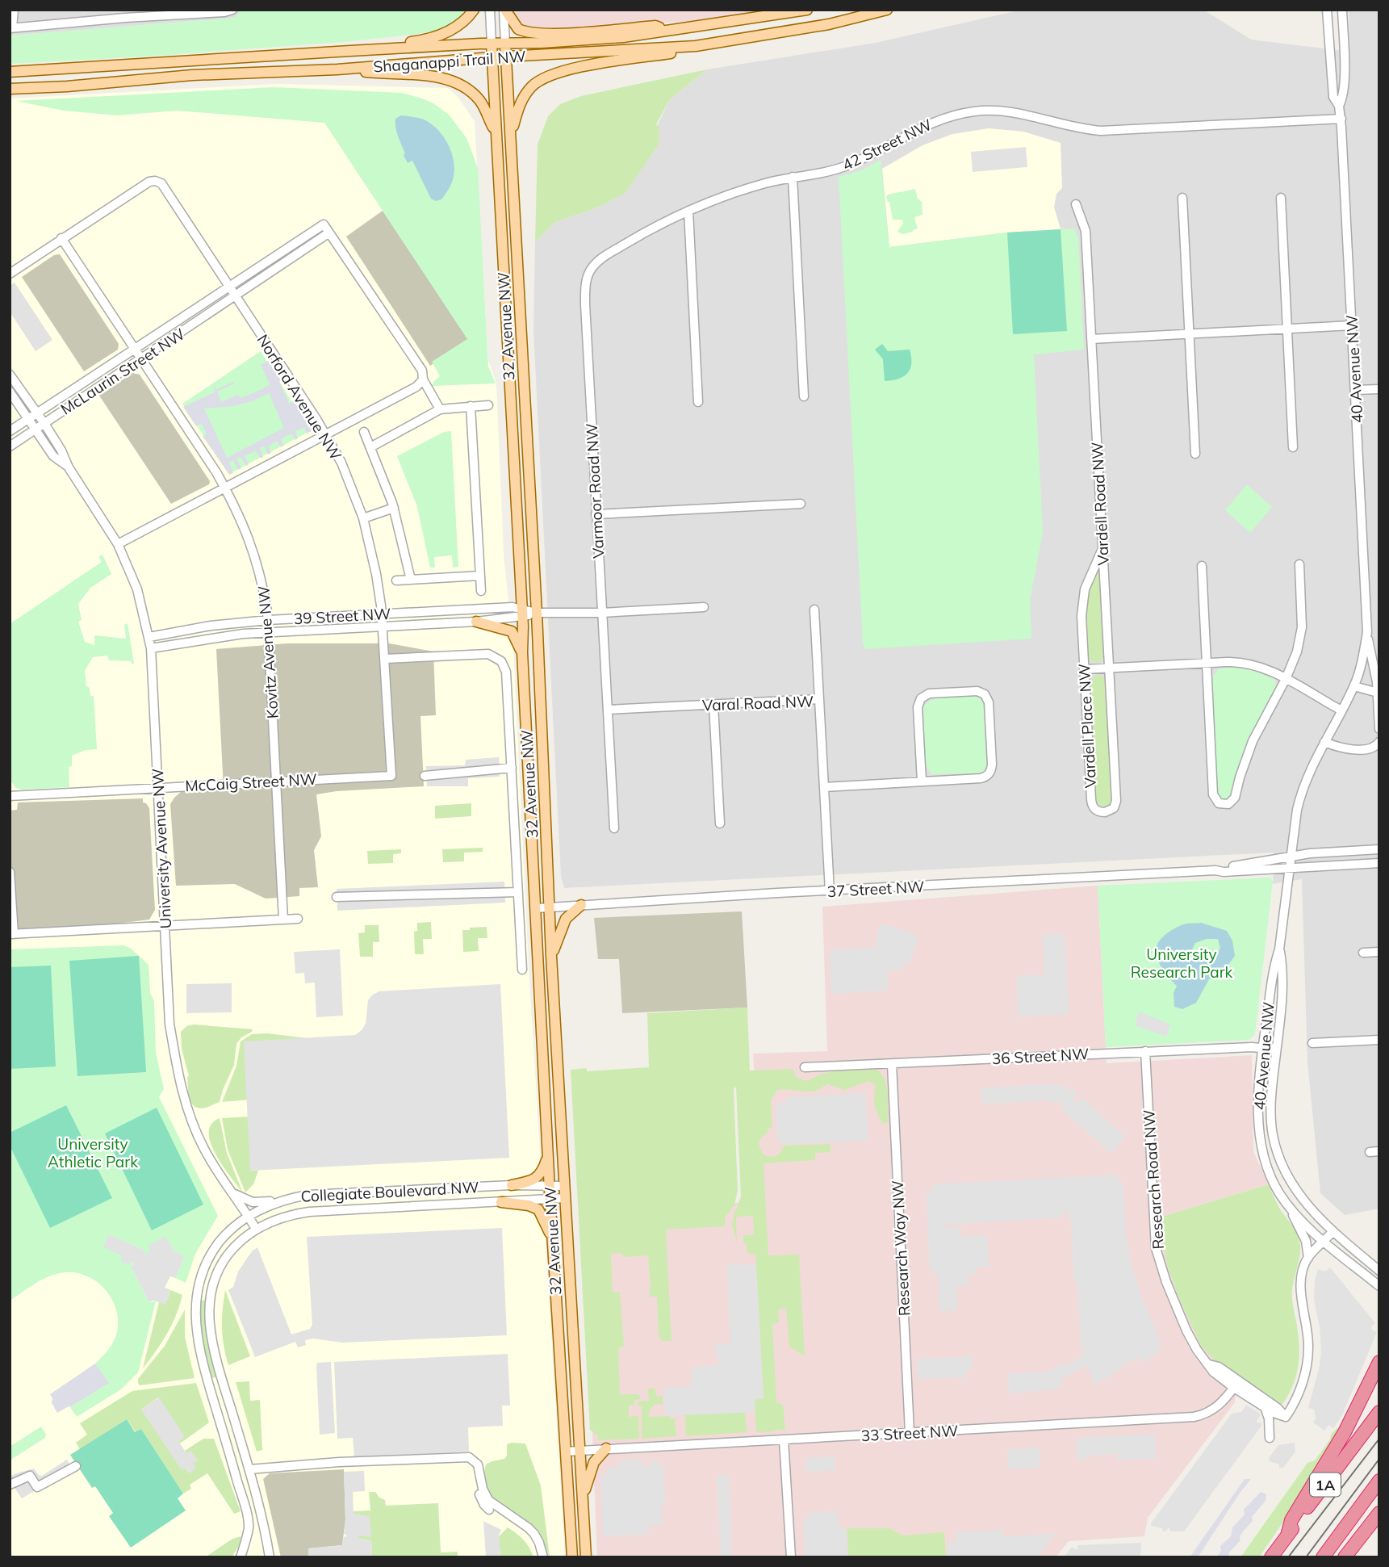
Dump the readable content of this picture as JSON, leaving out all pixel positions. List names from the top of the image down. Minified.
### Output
{"streets":{"highway":["1A"],"main road":["Shaganappi Trail NW","32 Avenue NW"],"street":["42 Street NW","40 Avenue NW","McLaurin Street NW","Norford Avenue NW","Varmoor Road NW","Vardell Road NW","39 Street NW","Kovitz Avenue NW","Varal Road NW","Vardell Place NW","McCaig Street NW","University Avenue NW","37 Street NW","36 Street NW","Research Road NW","Collegiate Boulevard NW","Research Way NW","33 Street NW"]},"crossings":[["Shaganappi Trail NW","32 Avenue NW"],["42 Street NW","40 Avenue NW"],["42 Street NW","Varmoor Road NW"],["32 Avenue NW","39 Street NW"],["32 Avenue NW","37 Street NW"],["32 Avenue NW","Collegiate Boulevard NW"],["32 Avenue NW","33 Street NW"],["40 Avenue NW","37 Street NW"],["40 Avenue NW","36 Street NW"],["McLaurin Street NW","Norford Avenue NW"],["McLaurin Street NW","Kovitz Avenue NW"],["McLaurin Street NW","University Avenue NW"],["Norford Avenue NW","39 Street NW"],["Norford Avenue NW","Kovitz Avenue NW"],["Norford Avenue NW","McCaig Street NW"],["Varmoor Road NW","39 Street NW"],["Varmoor Road NW","Varal Road NW"],["Vardell Road NW","Vardell Place NW"],["39 Street NW","Kovitz Avenue NW"],["39 Street NW","University Avenue NW"],["Kovitz Avenue NW","McCaig Street NW"],["Varal Road NW","37 Street NW"],["McCaig Street NW","University Avenue NW"],["University Avenue NW","Collegiate Boulevard NW"],["36 Street NW","Research Road NW"],["36 Street NW","Research Way NW"],["Research Road NW","33 Street NW"],["Research Way NW","33 Street NW"]],"parks":["University Research Park","University Athletic Park"]}
